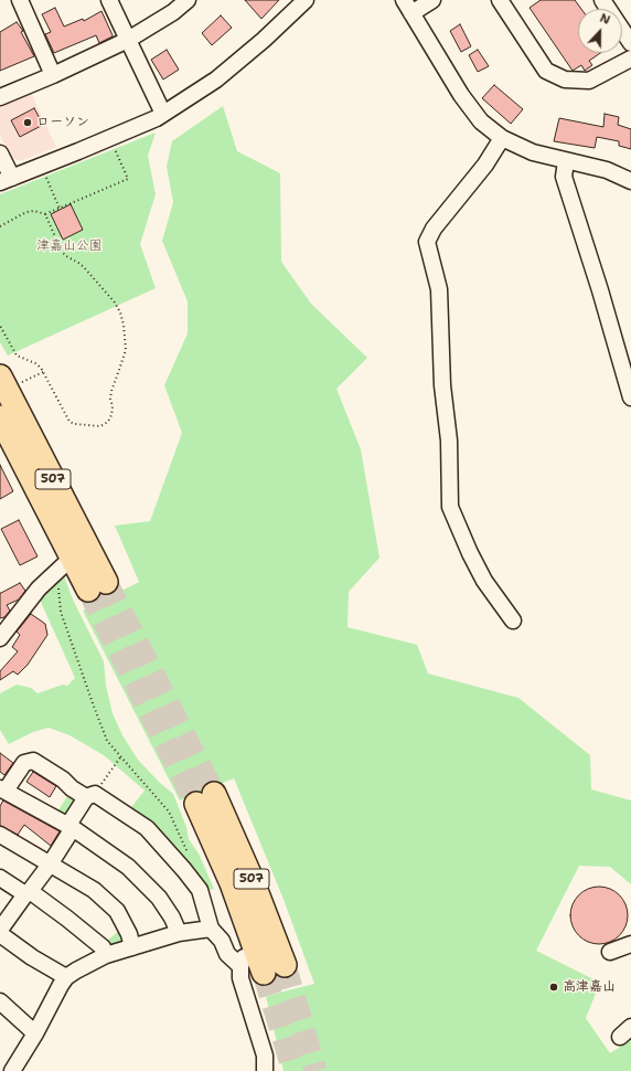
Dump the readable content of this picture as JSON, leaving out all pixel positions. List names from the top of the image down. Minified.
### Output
{"streets":{"highway":["507"]},"parks":["津嘉山公園"],"places":["ローソン","高津嘉山"],"north":"top"}
